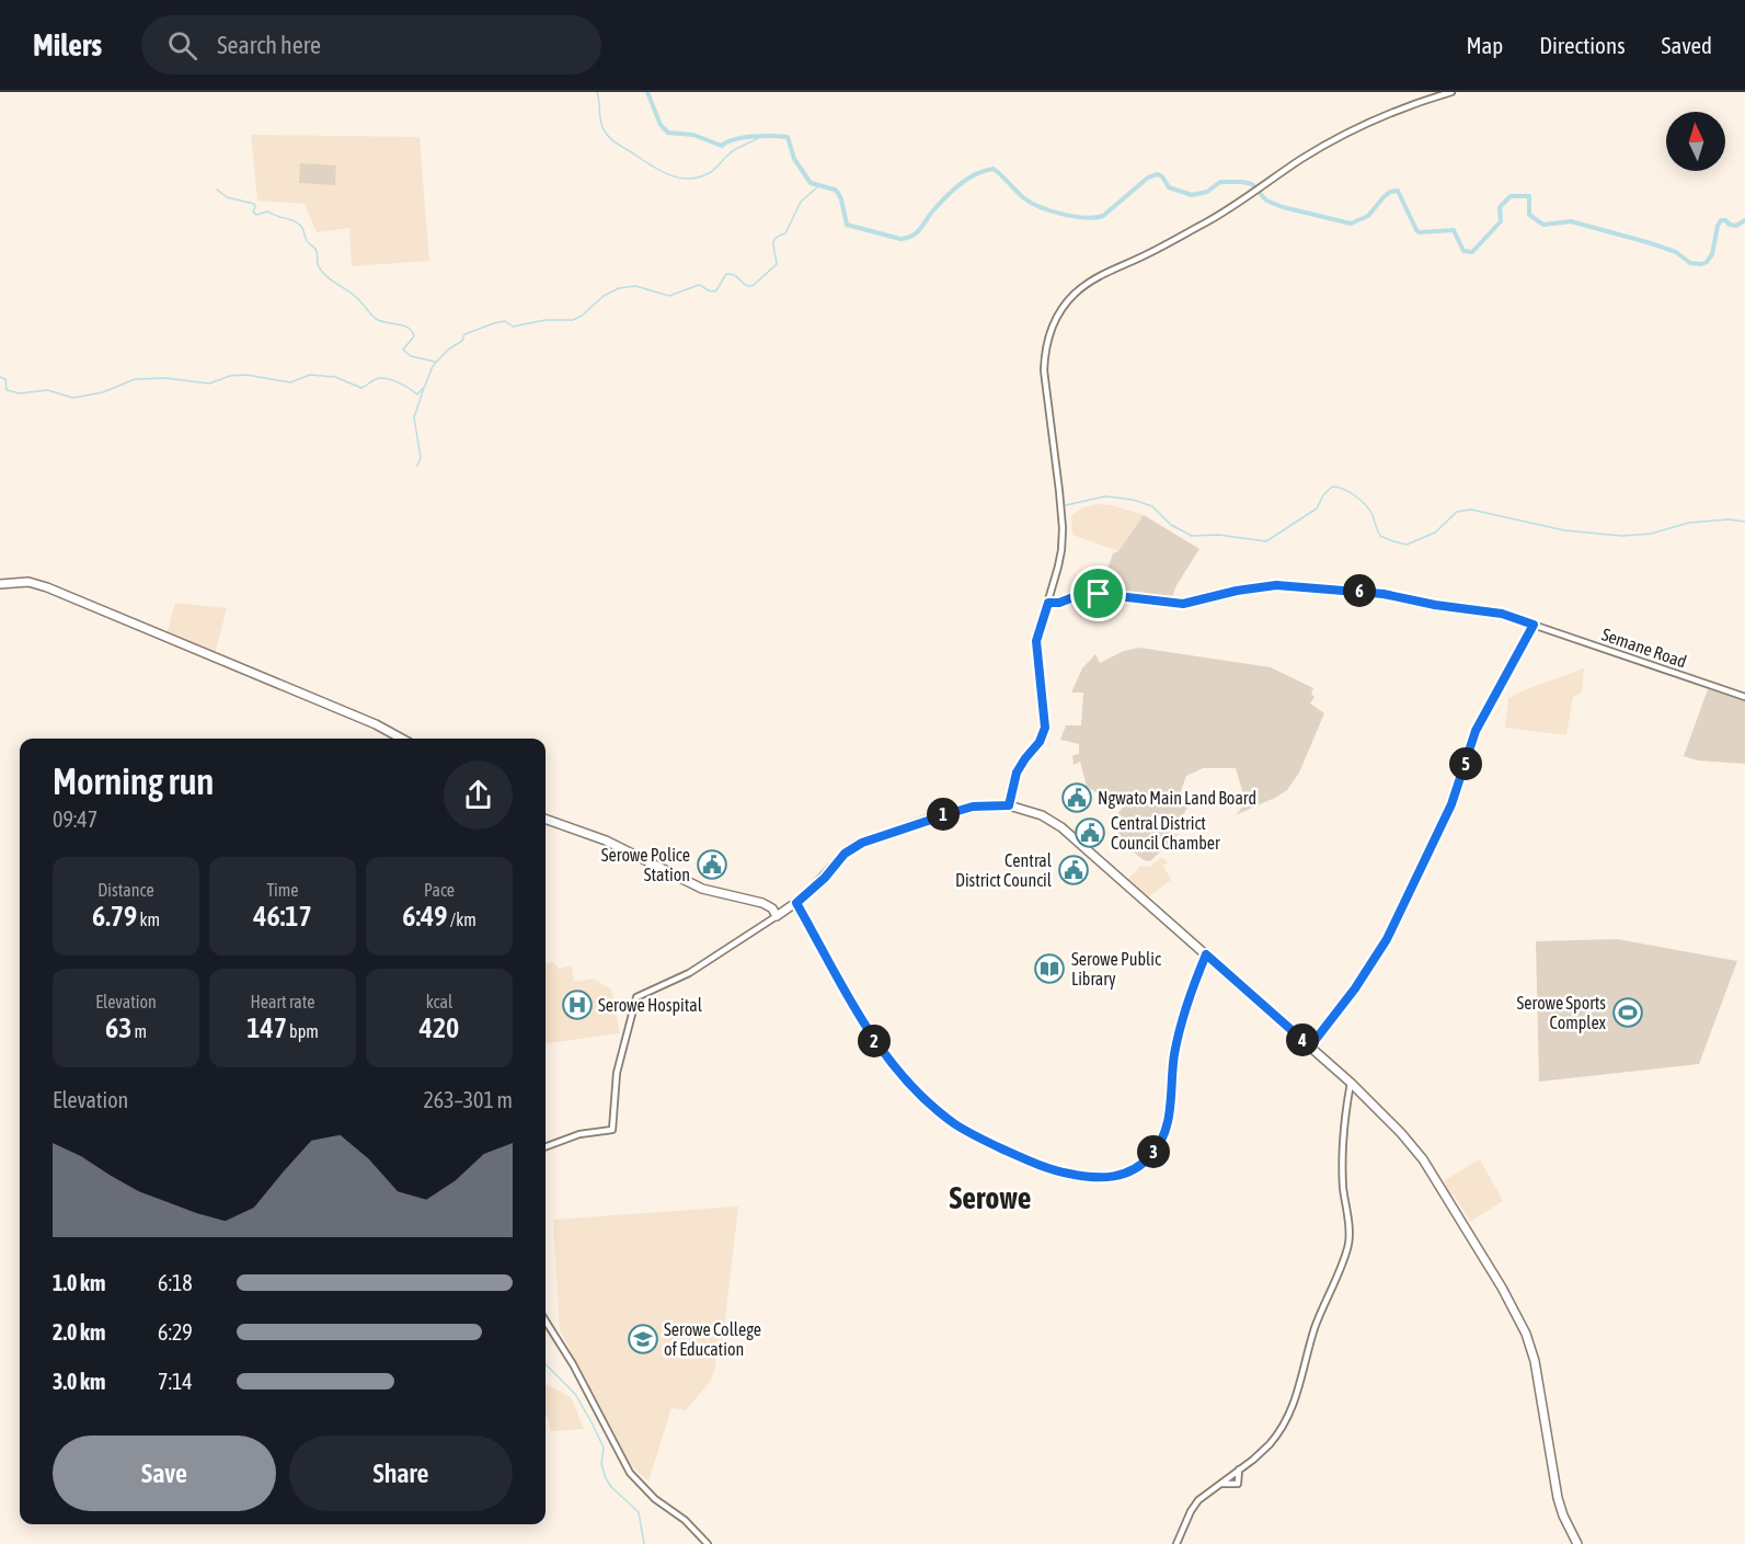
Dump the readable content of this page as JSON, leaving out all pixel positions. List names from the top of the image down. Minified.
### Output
{"streets":{"street":["Semane Road"]},"districts":["Serowe"],"places":{"public building":["Ngwato Main Land Board","Central District Council Chamber","Serowe Police Station","Central District Council"],"library":["Serowe Public Library"],"hospital":["Serowe Hospital"],"sports":["Serowe Sports Complex"],"school or university":["Serowe College of Education"]},"north":"top","page":{"header":"Milers","search":"Search here","nav":["Map","Directions","Saved"],"pins":["6","5","1","4","2","3"],"heading":["Morning run","09:47"],"stats":[["Distance","6.79 km"],["Time","46:17"],["Pace","6:49 /km"],["Elevation","63 m"],["Heart rate","147 bpm"],["kcal","420"]],"chart":["Elevation","263–301 m"],"list":[{"name":"1.0 km","note":"6:18"},{"name":"2.0 km","note":"6:29"},{"name":"3.0 km","note":"7:14"}],"buttons":["Save","Share"]}}
